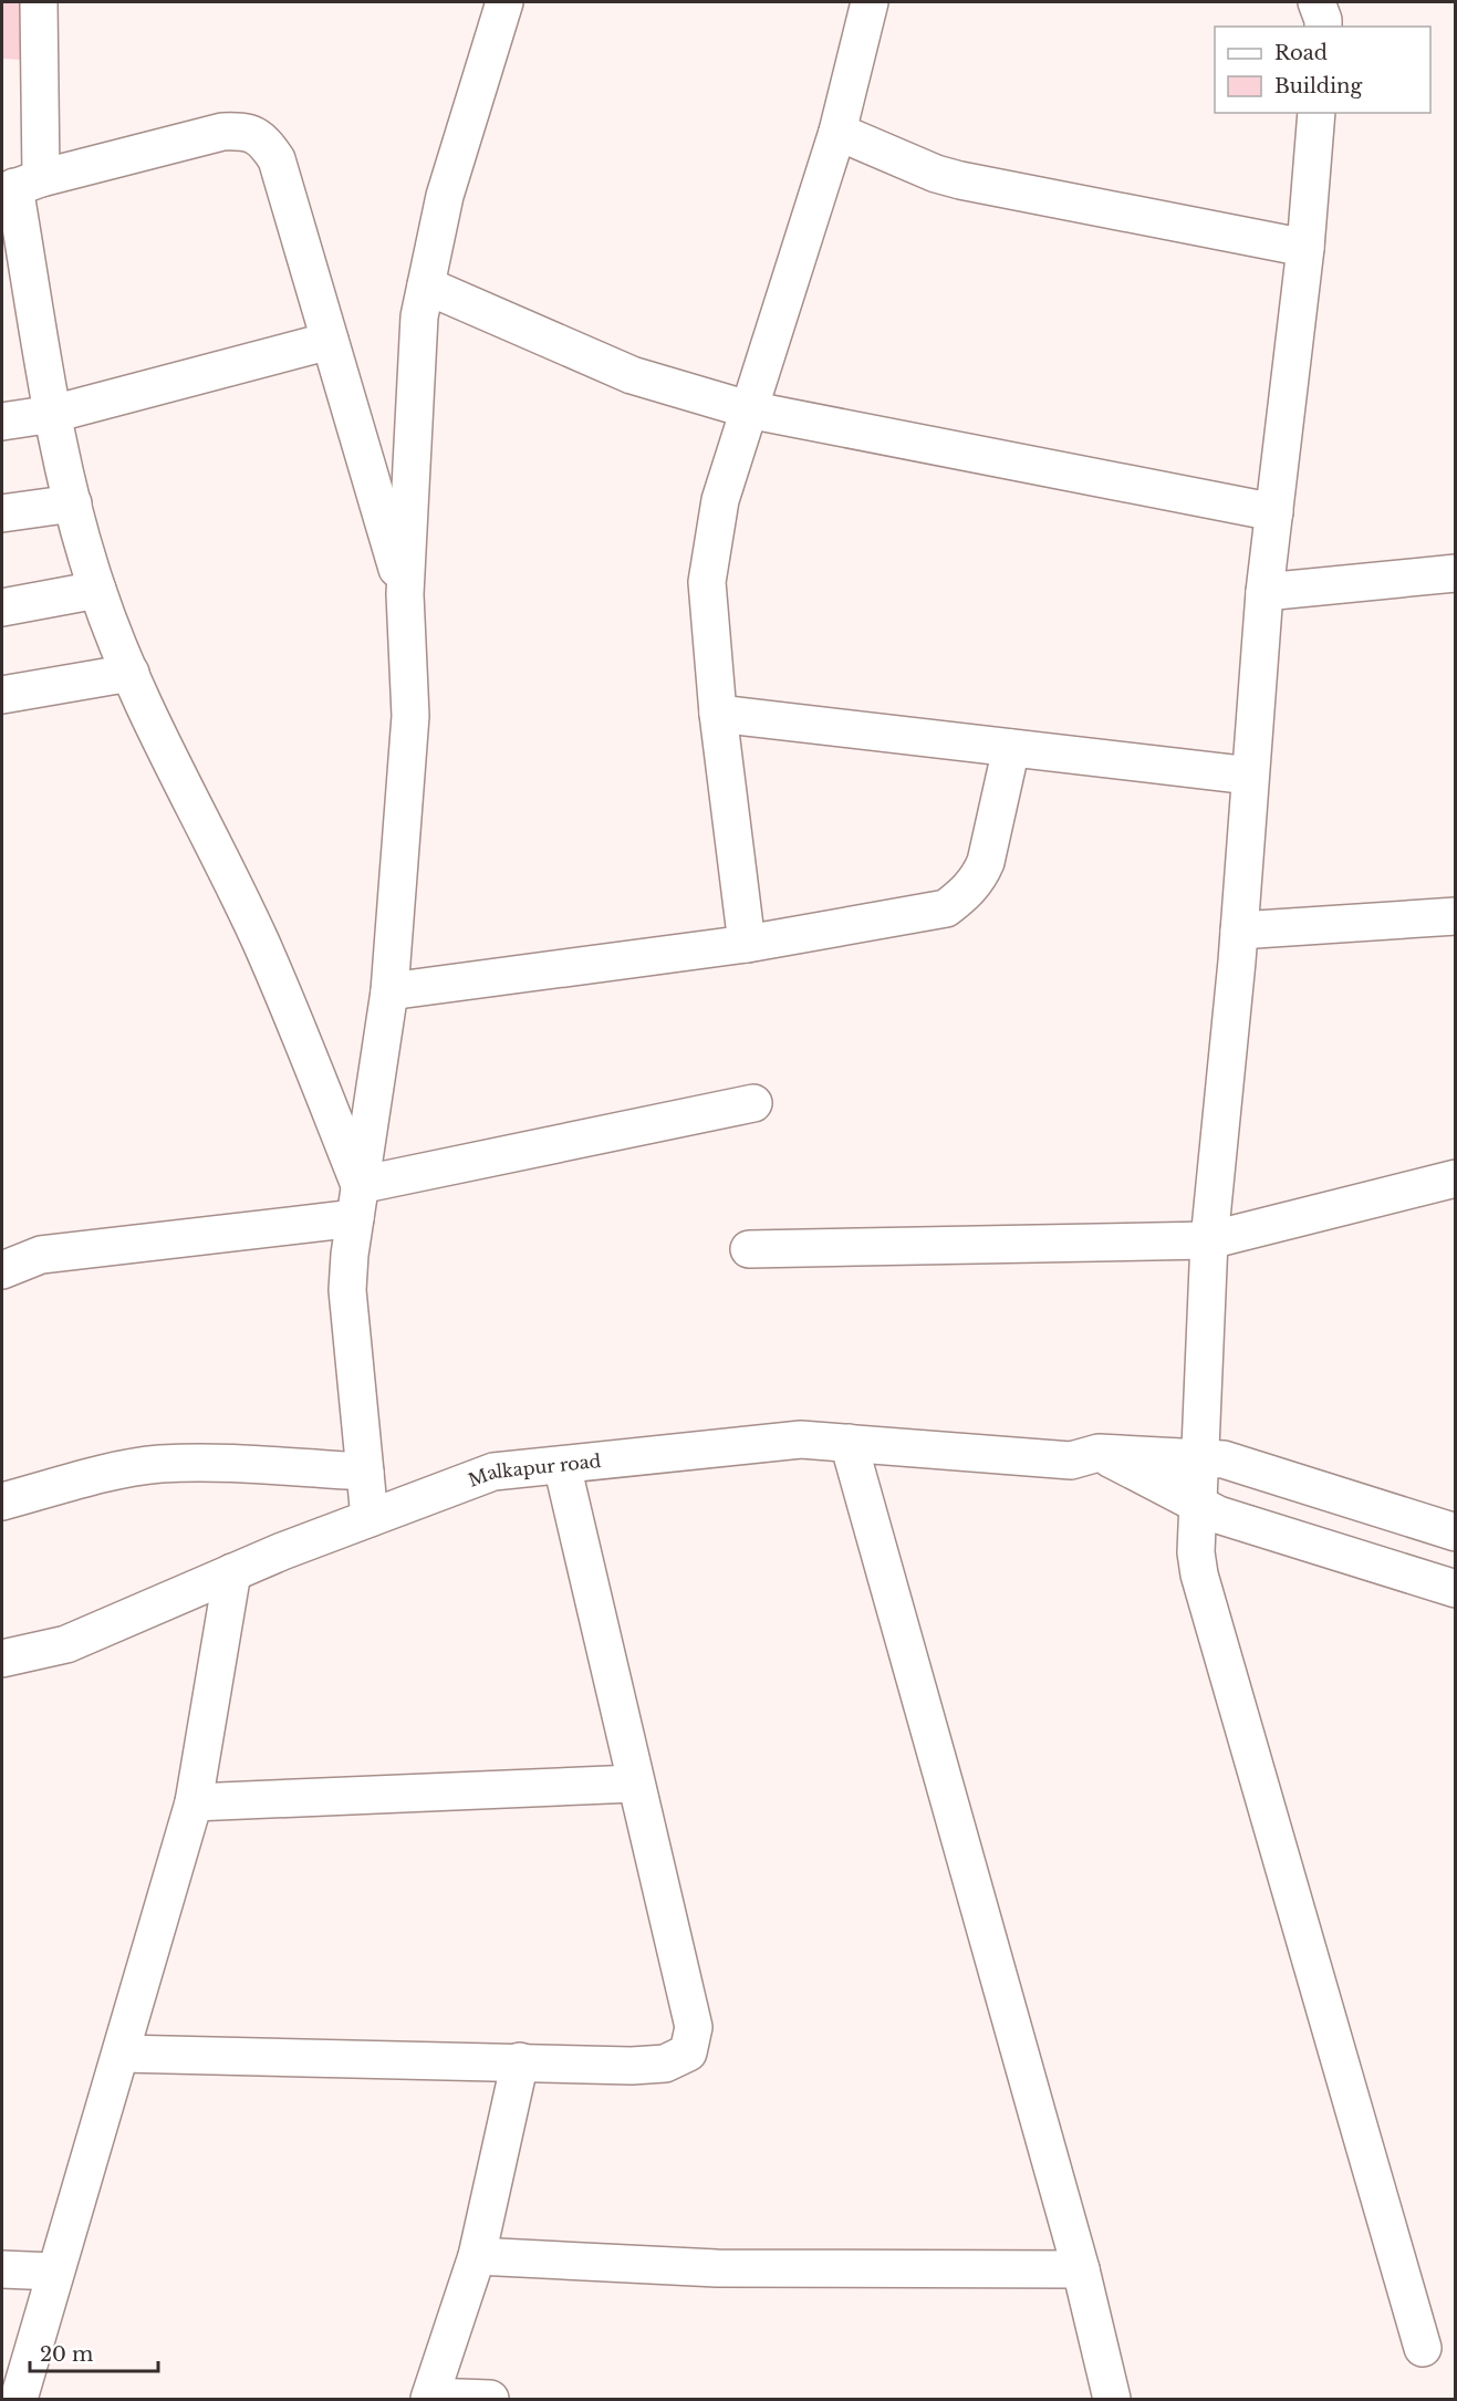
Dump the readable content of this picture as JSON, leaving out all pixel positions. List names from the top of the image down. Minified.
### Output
{"streets":{"street":["Malkapur road"]},"legend":["Road","Building"],"scale_bar":"20 m"}
